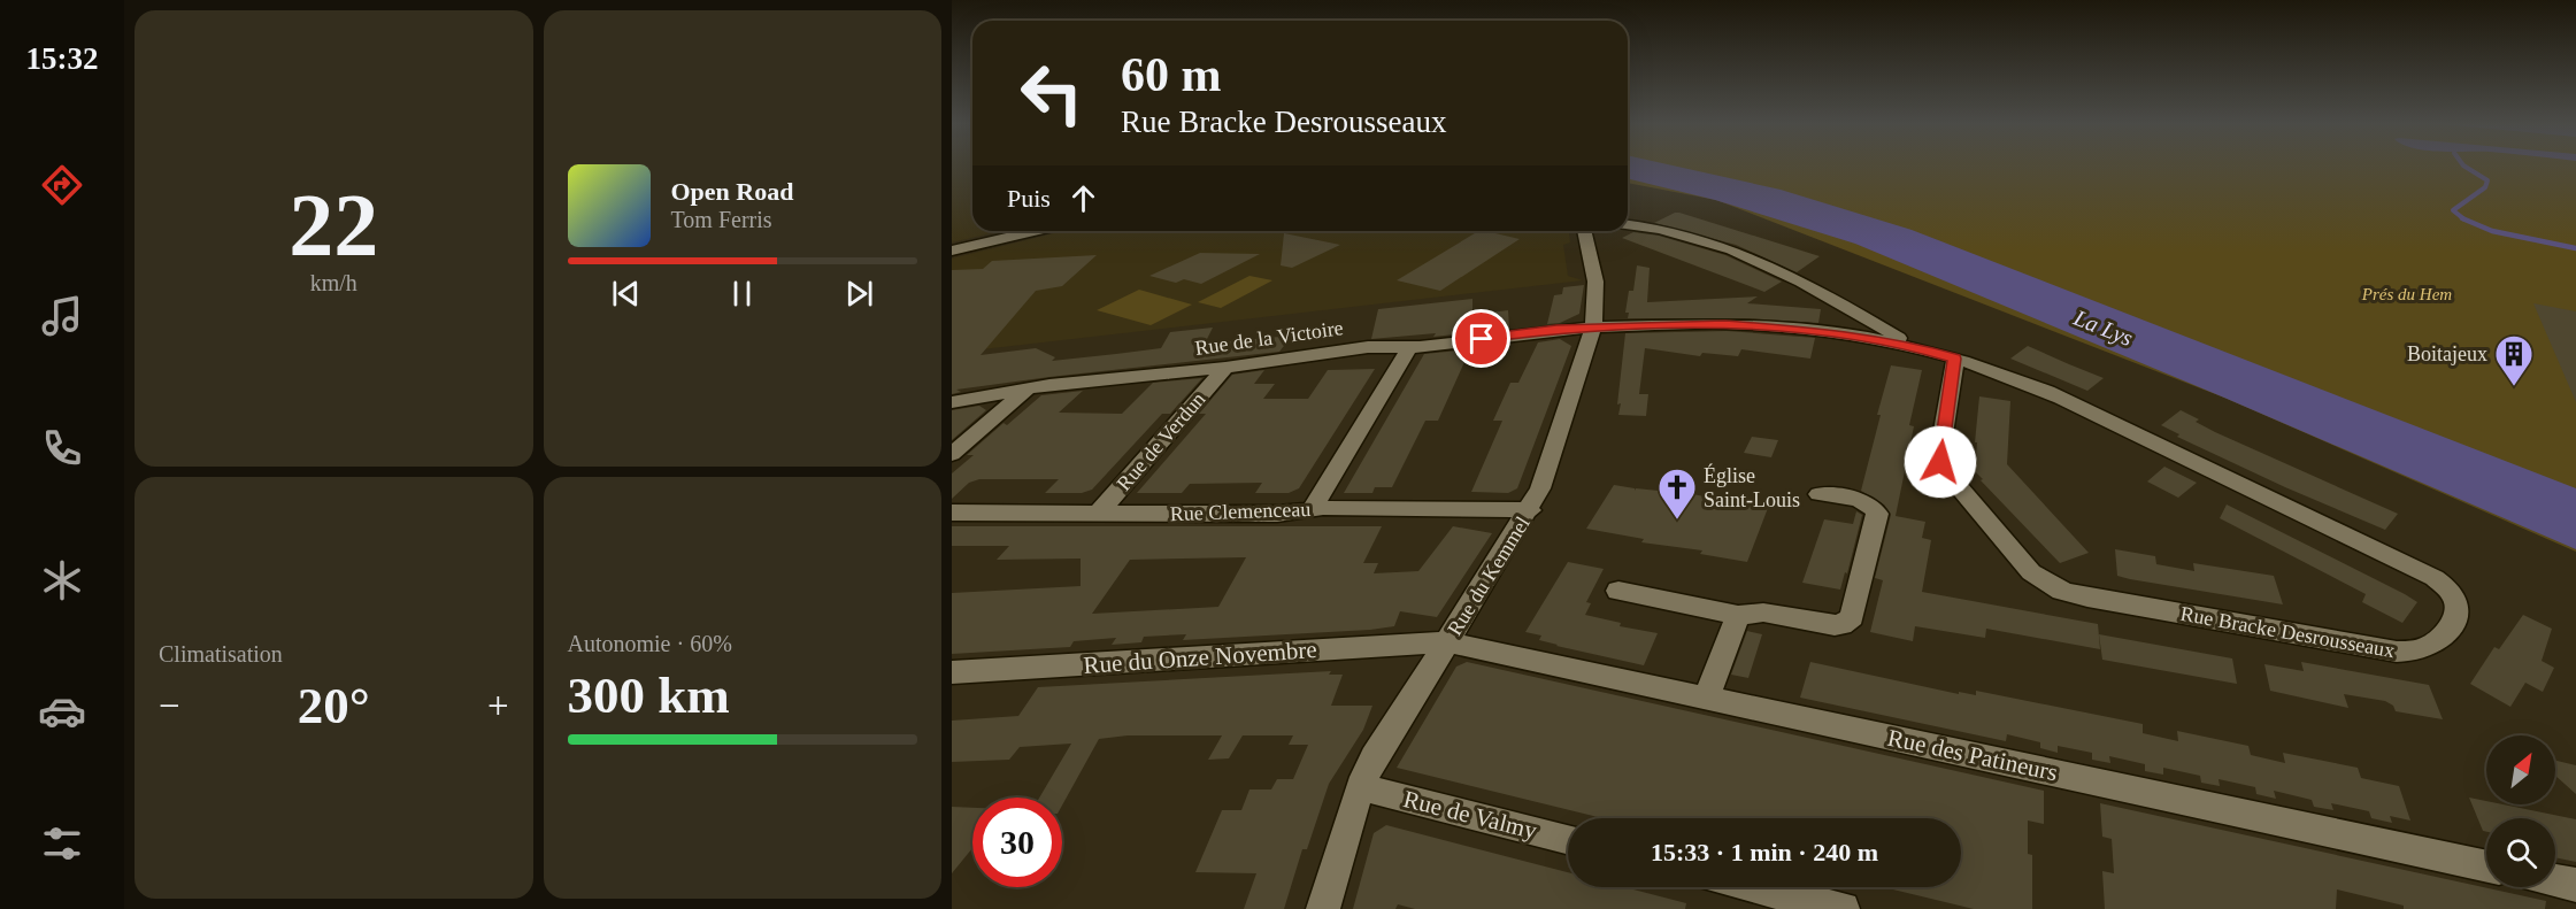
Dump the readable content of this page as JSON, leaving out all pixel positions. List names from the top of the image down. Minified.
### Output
{"streets":{"street":["Rue de la Victoire","Rue de Verdun","Rue Clemenceau","Rue du Kemmel","Rue Bracke Desrousseaux","Rue du Onze Novembre","Rue des Patineurs","Rue de Valmy"]},"crossings":[["Rue de la Victoire","Rue de Verdun"],["Rue de la Victoire","Rue du Kemmel"],["Rue de la Victoire","Rue Bracke Desrousseaux"],["Rue de Verdun","Rue Clemenceau"],["Rue Clemenceau","Rue du Kemmel"],["Rue du Kemmel","Rue Bracke Desrousseaux"],["Rue du Kemmel","Rue du Onze Novembre"],["Rue du Kemmel","Rue des Patineurs"],["Rue du Kemmel","Rue de Valmy"],["Rue du Onze Novembre","Rue des Patineurs"]],"water":["La Lys"],"parks":["Prés du Hem"],"places":{"building":["Boitajeux"],"church":["Église Saint-Louis"]},"north":"top right","page":{"tabs":"15:32","tile":[["22","km/h"],"Climatisation",["Autonomie · 60%","300 km"]],"turn":["60 m","Rue Bracke Desrousseaux"],"song":["Open Road","Tom Ferris"],"then":"Puis","heat":["−","20°","+"],"limit":"30","trip":"15:33 · 1 min · 240 m"}}
